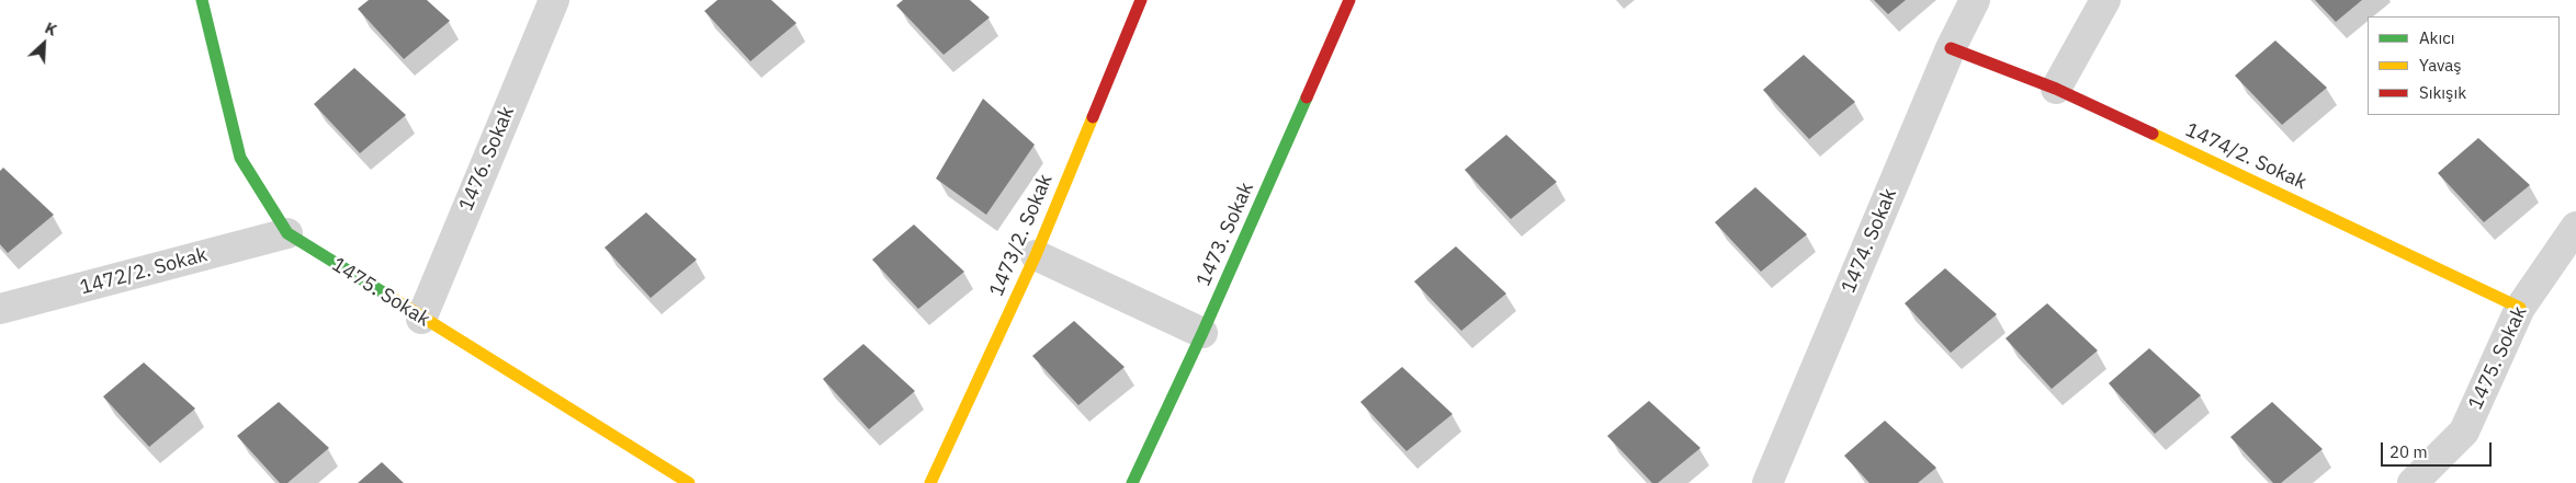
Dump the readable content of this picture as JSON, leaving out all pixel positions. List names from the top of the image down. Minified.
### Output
{"streets":{"street":["1474/2. Sokak","1476. Sokak","1473. Sokak","1473/2. Sokak","1474. Sokak","1472/2. Sokak","1475. Sokak"]},"crossings":[["1474/2. Sokak","1474. Sokak"],["1474/2. Sokak","1475. Sokak"],["1476. Sokak","1475. Sokak"],["1472/2. Sokak","1475. Sokak"]],"legend":["Akıcı","Yavaş","Sıkışık"],"scale_bar":"20 m","north":"top right"}
